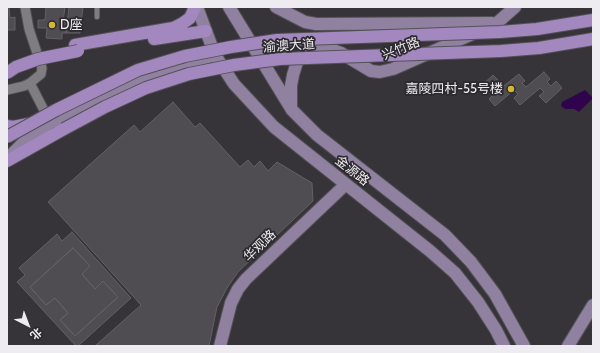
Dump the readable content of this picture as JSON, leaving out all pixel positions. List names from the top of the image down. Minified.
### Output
{"streets":{"main road":["渝澳大道"],"street":["兴竹路","金源路","华观路"]},"crossings":[["兴竹路","金源路"],["金源路","华观路"]],"places":["D座","嘉陵四村-55号楼"],"north":"bottom right"}
